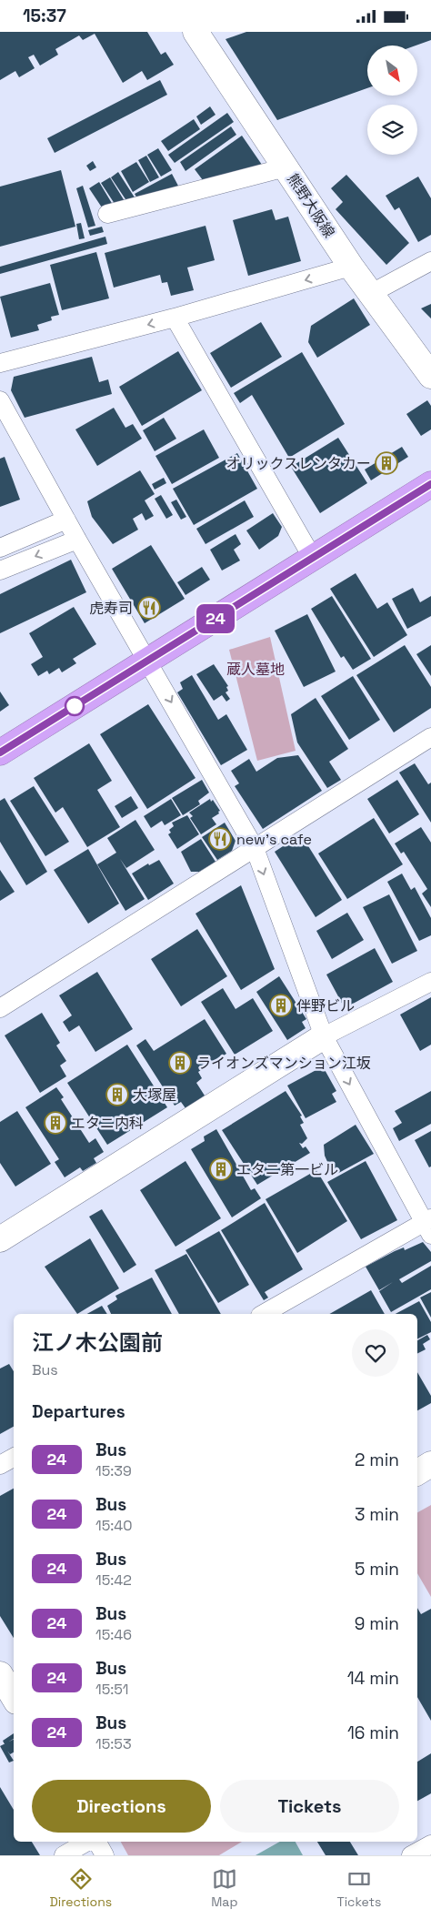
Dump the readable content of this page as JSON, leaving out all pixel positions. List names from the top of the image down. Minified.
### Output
{"streets":{"street":["熊野大阪線"]},"parks":["蔵人墓地"],"places":{"building":["オリックスレンタカー","伴野ビル","ライオンズマンション江坂","大塚屋","エタニ内科","エタニ第一ビル"],"restaurant":["虎寿司","new's cafe"]},"lines":["bus line 24"],"north":"bottom right","page":{"status":"15:37","on_map":"24","heading":[["江ノ木公園前","Bus"],"Departures"],"list":[{"mark":"24","name":"Bus","note":"15:39","value":"2 min"},{"mark":"24","name":"Bus","note":"15:40","value":"3 min"},{"mark":"24","name":"Bus","note":"15:42","value":"5 min"},{"mark":"24","name":"Bus","note":"15:46","value":"9 min"},{"mark":"24","name":"Bus","note":"15:51","value":"14 min"},{"mark":"24","name":"Bus","note":"15:53","value":"16 min"}],"buttons":["Directions","Tickets"],"tabs":["Directions","Map","Tickets"]}}
